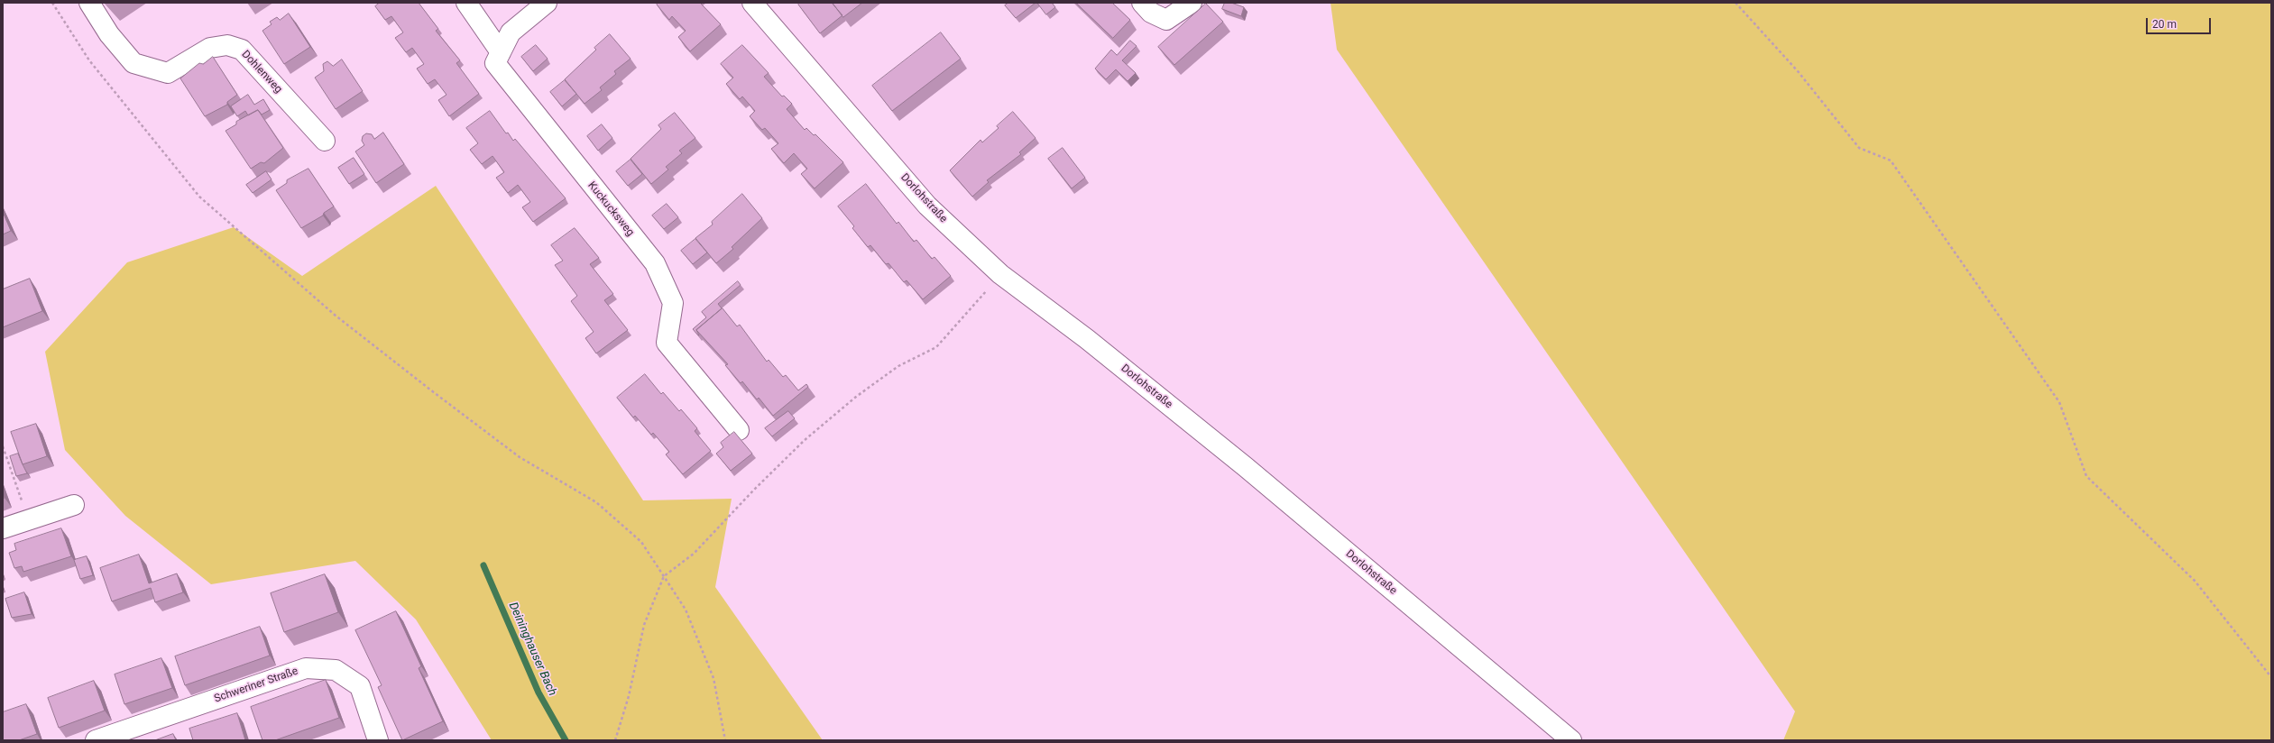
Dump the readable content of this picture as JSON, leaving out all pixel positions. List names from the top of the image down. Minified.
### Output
{"streets":{"street":["Dohlenweg","Dorlohstraße","Kuckucksweg","Schweriner Straße"]},"water":["Deininghauser Bach"],"scale_bar":"20 m"}
